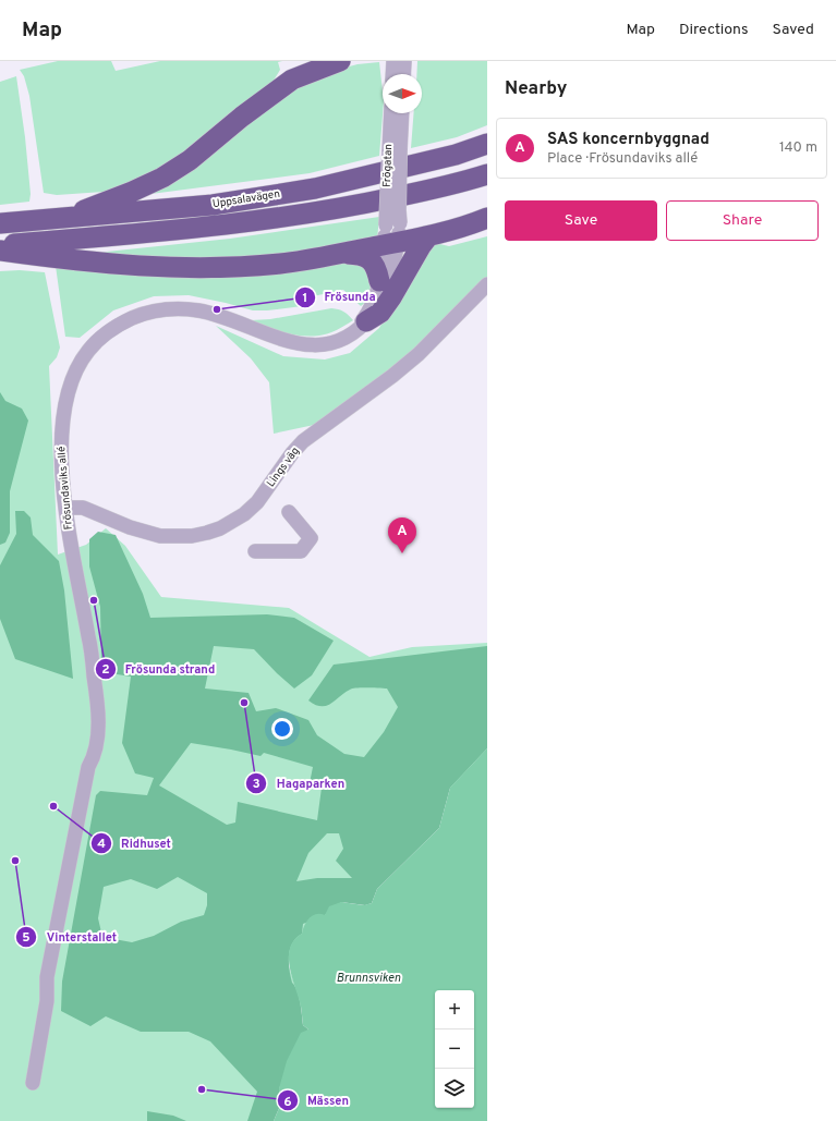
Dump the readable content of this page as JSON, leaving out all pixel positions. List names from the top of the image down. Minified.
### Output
{"streets":{"highway":["Uppsalavägen"],"street":["Frögatan","Lings väg","Frösundaviks allé"]},"crossings":[["Frögatan","Frösundaviks allé"],["Lings väg","Frösundaviks allé"]],"water":["Brunnsviken"],"places":["Frösunda","Frösunda strand","Hagaparken","Ridhuset","Vinterstallet","Mässen"],"north":"right","page":{"header":"Map","nav":["Map","Directions","Saved"],"heading":"Nearby","list":[{"mark":"A","name":"SAS koncernbyggnad","note":"Place · Frösundaviks allé","value":"140 m"}],"buttons":["Save","Share"],"pins":"A","map_buttons":["+","−"]}}
